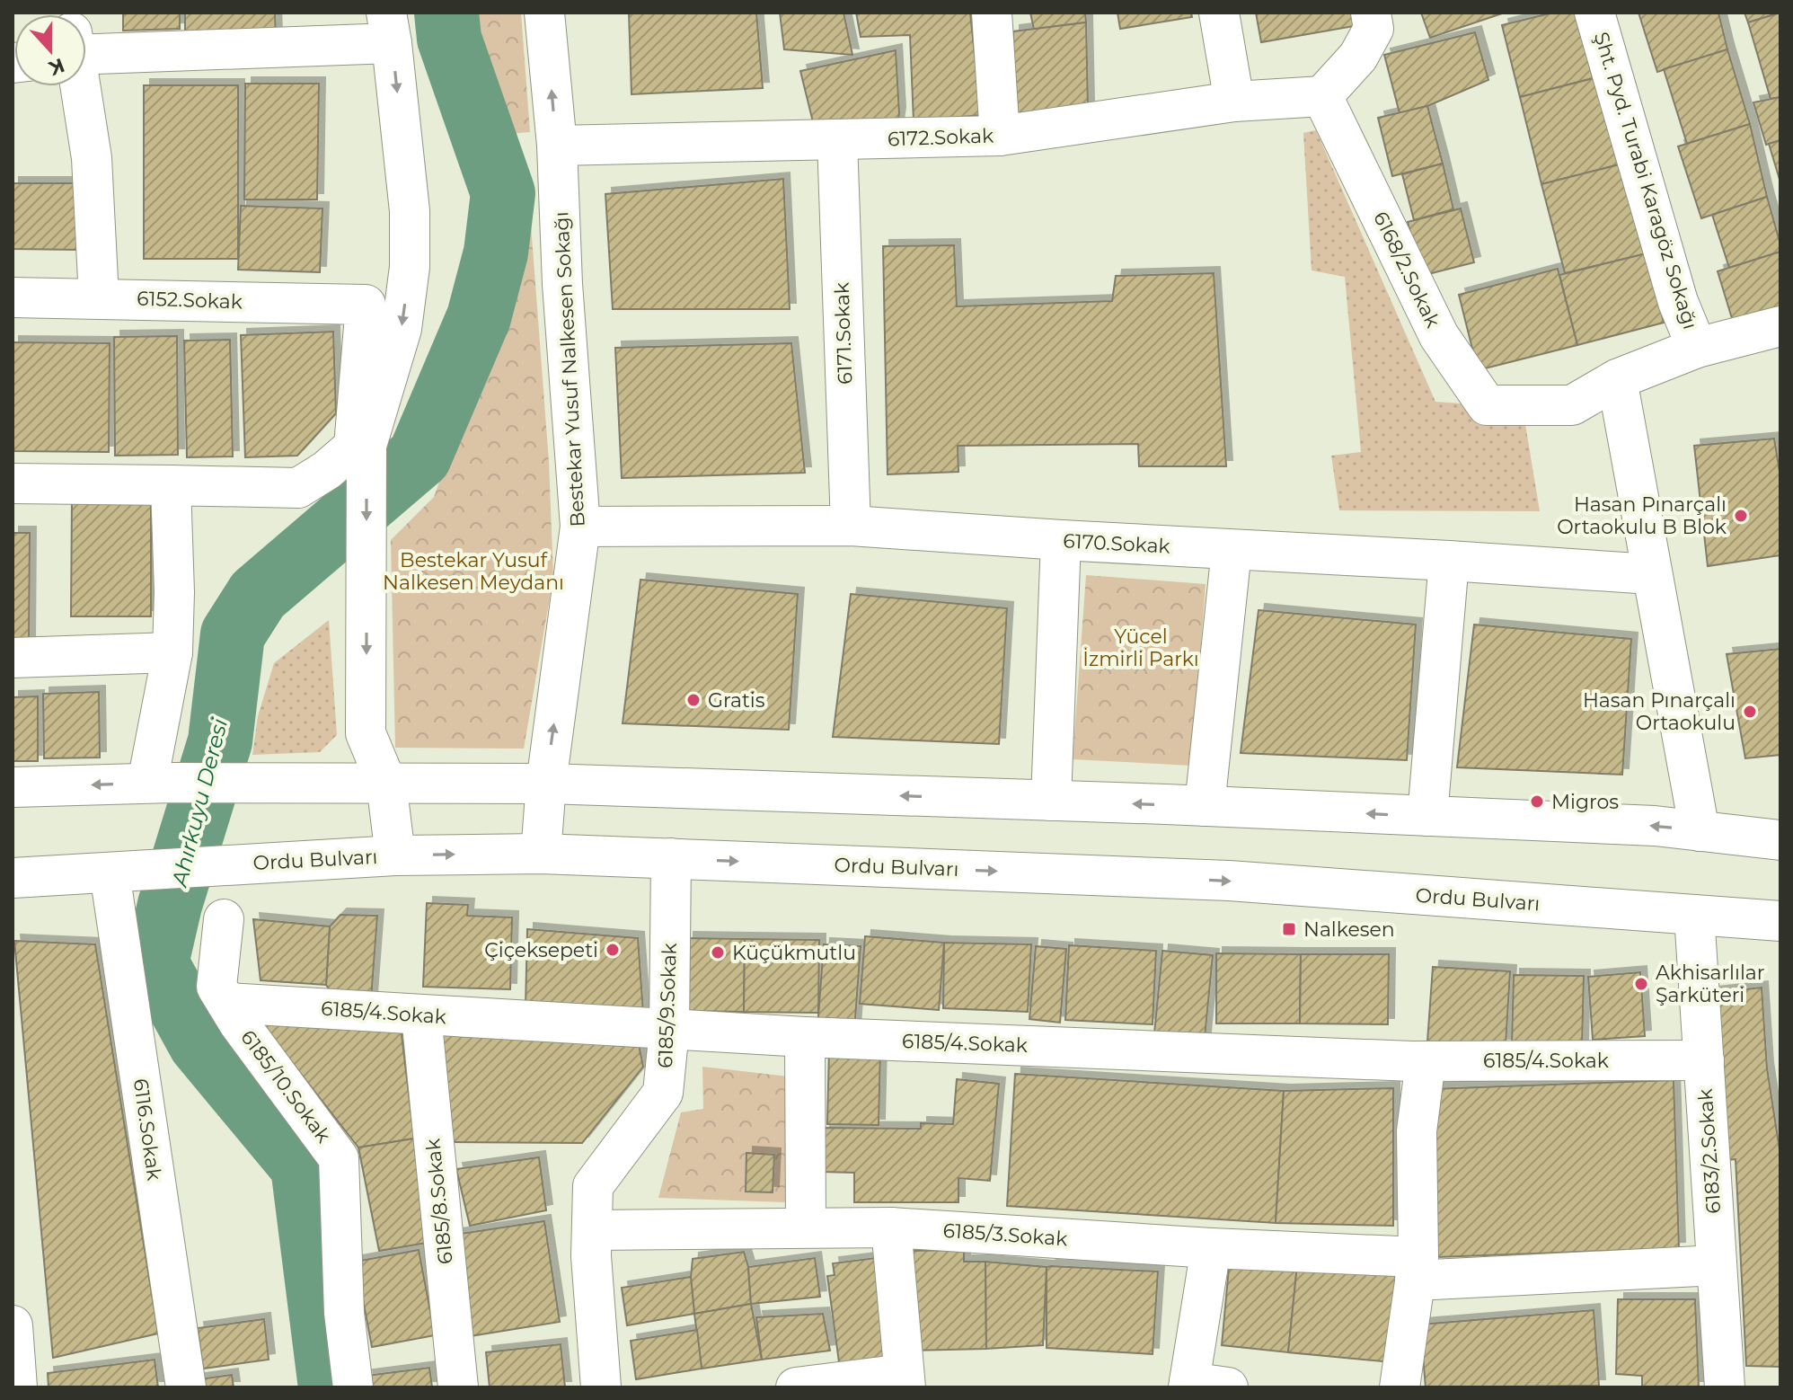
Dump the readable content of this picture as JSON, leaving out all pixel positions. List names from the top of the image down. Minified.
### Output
{"streets":{"street":["6172.Sokak","Şht. Pyd. Turabi Karagöz Sokağı","6168/2.Sokak","6152.Sokak","6171.Sokak","Bestekar Yusuf Nalkesen Sokağı","6170.Sokak","Ordu Bulvarı","6185/9.Sokak","6185/4.Sokak","6185/10.Sokak","6116.Sokak","6183/2.Sokak","6185/8.Sokak","6185/3.Sokak"]},"crossings":[["6172.Sokak","6168/2.Sokak"],["6172.Sokak","6171.Sokak"],["6172.Sokak","Bestekar Yusuf Nalkesen Sokağı"],["Şht. Pyd. Turabi Karagöz Sokağı","6168/2.Sokak"],["6171.Sokak","6170.Sokak"],["Bestekar Yusuf Nalkesen Sokağı","6170.Sokak"],["Bestekar Yusuf Nalkesen Sokağı","Ordu Bulvarı"],["Ordu Bulvarı","6185/9.Sokak"],["Ordu Bulvarı","6116.Sokak"],["Ordu Bulvarı","6183/2.Sokak"],["6185/9.Sokak","6185/4.Sokak"],["6185/9.Sokak","6185/3.Sokak"],["6185/4.Sokak","6185/10.Sokak"],["6185/4.Sokak","6183/2.Sokak"],["6185/4.Sokak","6185/8.Sokak"],["6183/2.Sokak","6185/3.Sokak"]],"water":["Ahırkuyu Deresi"],"parks":["Bestekar Yusuf Nalkesen Meydanı","Yücel İzmirli Parkı"],"places":{"other":["Hasan Pınarçalı Ortaokulu B Blok","Gratis","Hasan Pınarçalı Ortaokulu","Migros","Çiçeksepeti","Küçükmutlu","Akhisarlılar Şarküteri"],"transit":["Nalkesen"]},"north":"bottom"}
